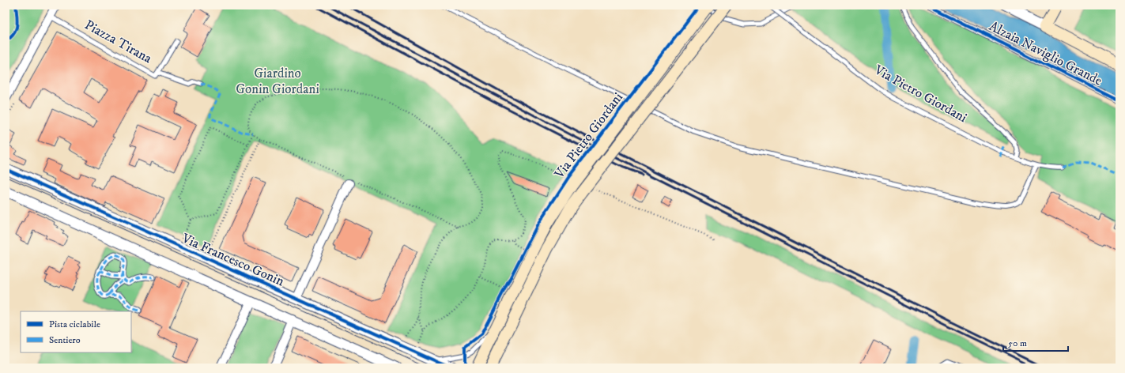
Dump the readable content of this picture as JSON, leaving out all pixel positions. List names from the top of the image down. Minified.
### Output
{"streets":{"main road":["Via Pietro Giordani"],"street":["Alzaia Naviglio Grande","Via Francesco Gonin"],"lane":["Piazza Tirana"]},"crossings":[["Via Pietro Giordani","Via Francesco Gonin"]],"parks":["Giardino Gonin Giordani"],"legend":["Pista ciclabile","Sentiero"],"scale_bar":"50 m"}
